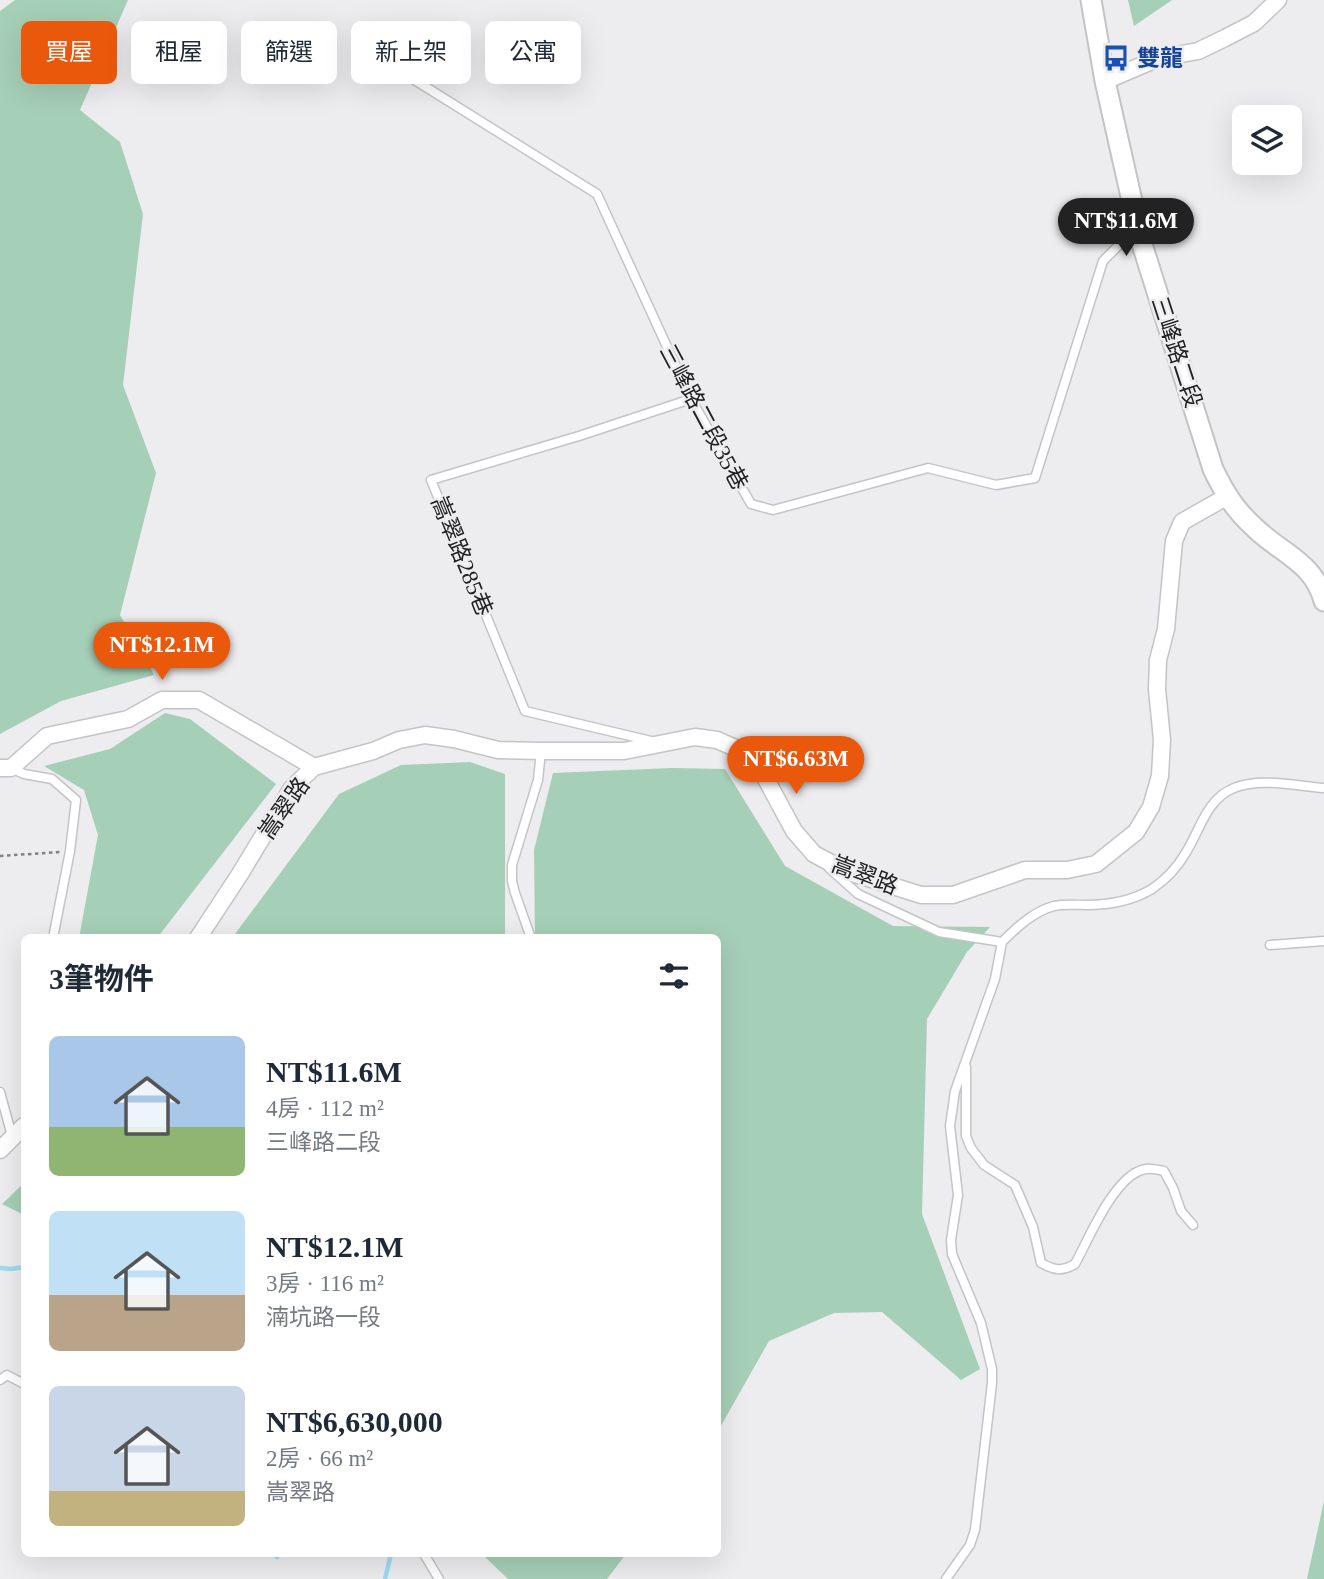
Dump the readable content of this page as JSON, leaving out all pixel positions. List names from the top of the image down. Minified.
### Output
{"streets":{"street":["三峰路二段","嵩翠路"],"lane":["三峰路二段35巷","嵩翠路285巷"]},"crossings":[["三峰路二段","三峰路二段35巷"],["三峰路二段","嵩翠路"],["三峰路二段35巷","嵩翠路285巷"],["嵩翠路285巷","嵩翠路"]],"places":{"bus stop":["雙龍"]},"page":{"chip":["買屋","租屋","篩選","新上架","公寓"],"price":["NT$11.6M","NT$12.1M","NT$6.63M"],"heading":"3筆物件","list":[{"name":"NT$11.6M","note":"4房 · 112 m² · 三峰路二段"},{"name":"NT$12.1M","note":"3房 · 116 m² · 湳坑路一段"},{"name":"NT$6,630,000","note":"2房 · 66 m² · 嵩翠路"}]}}
